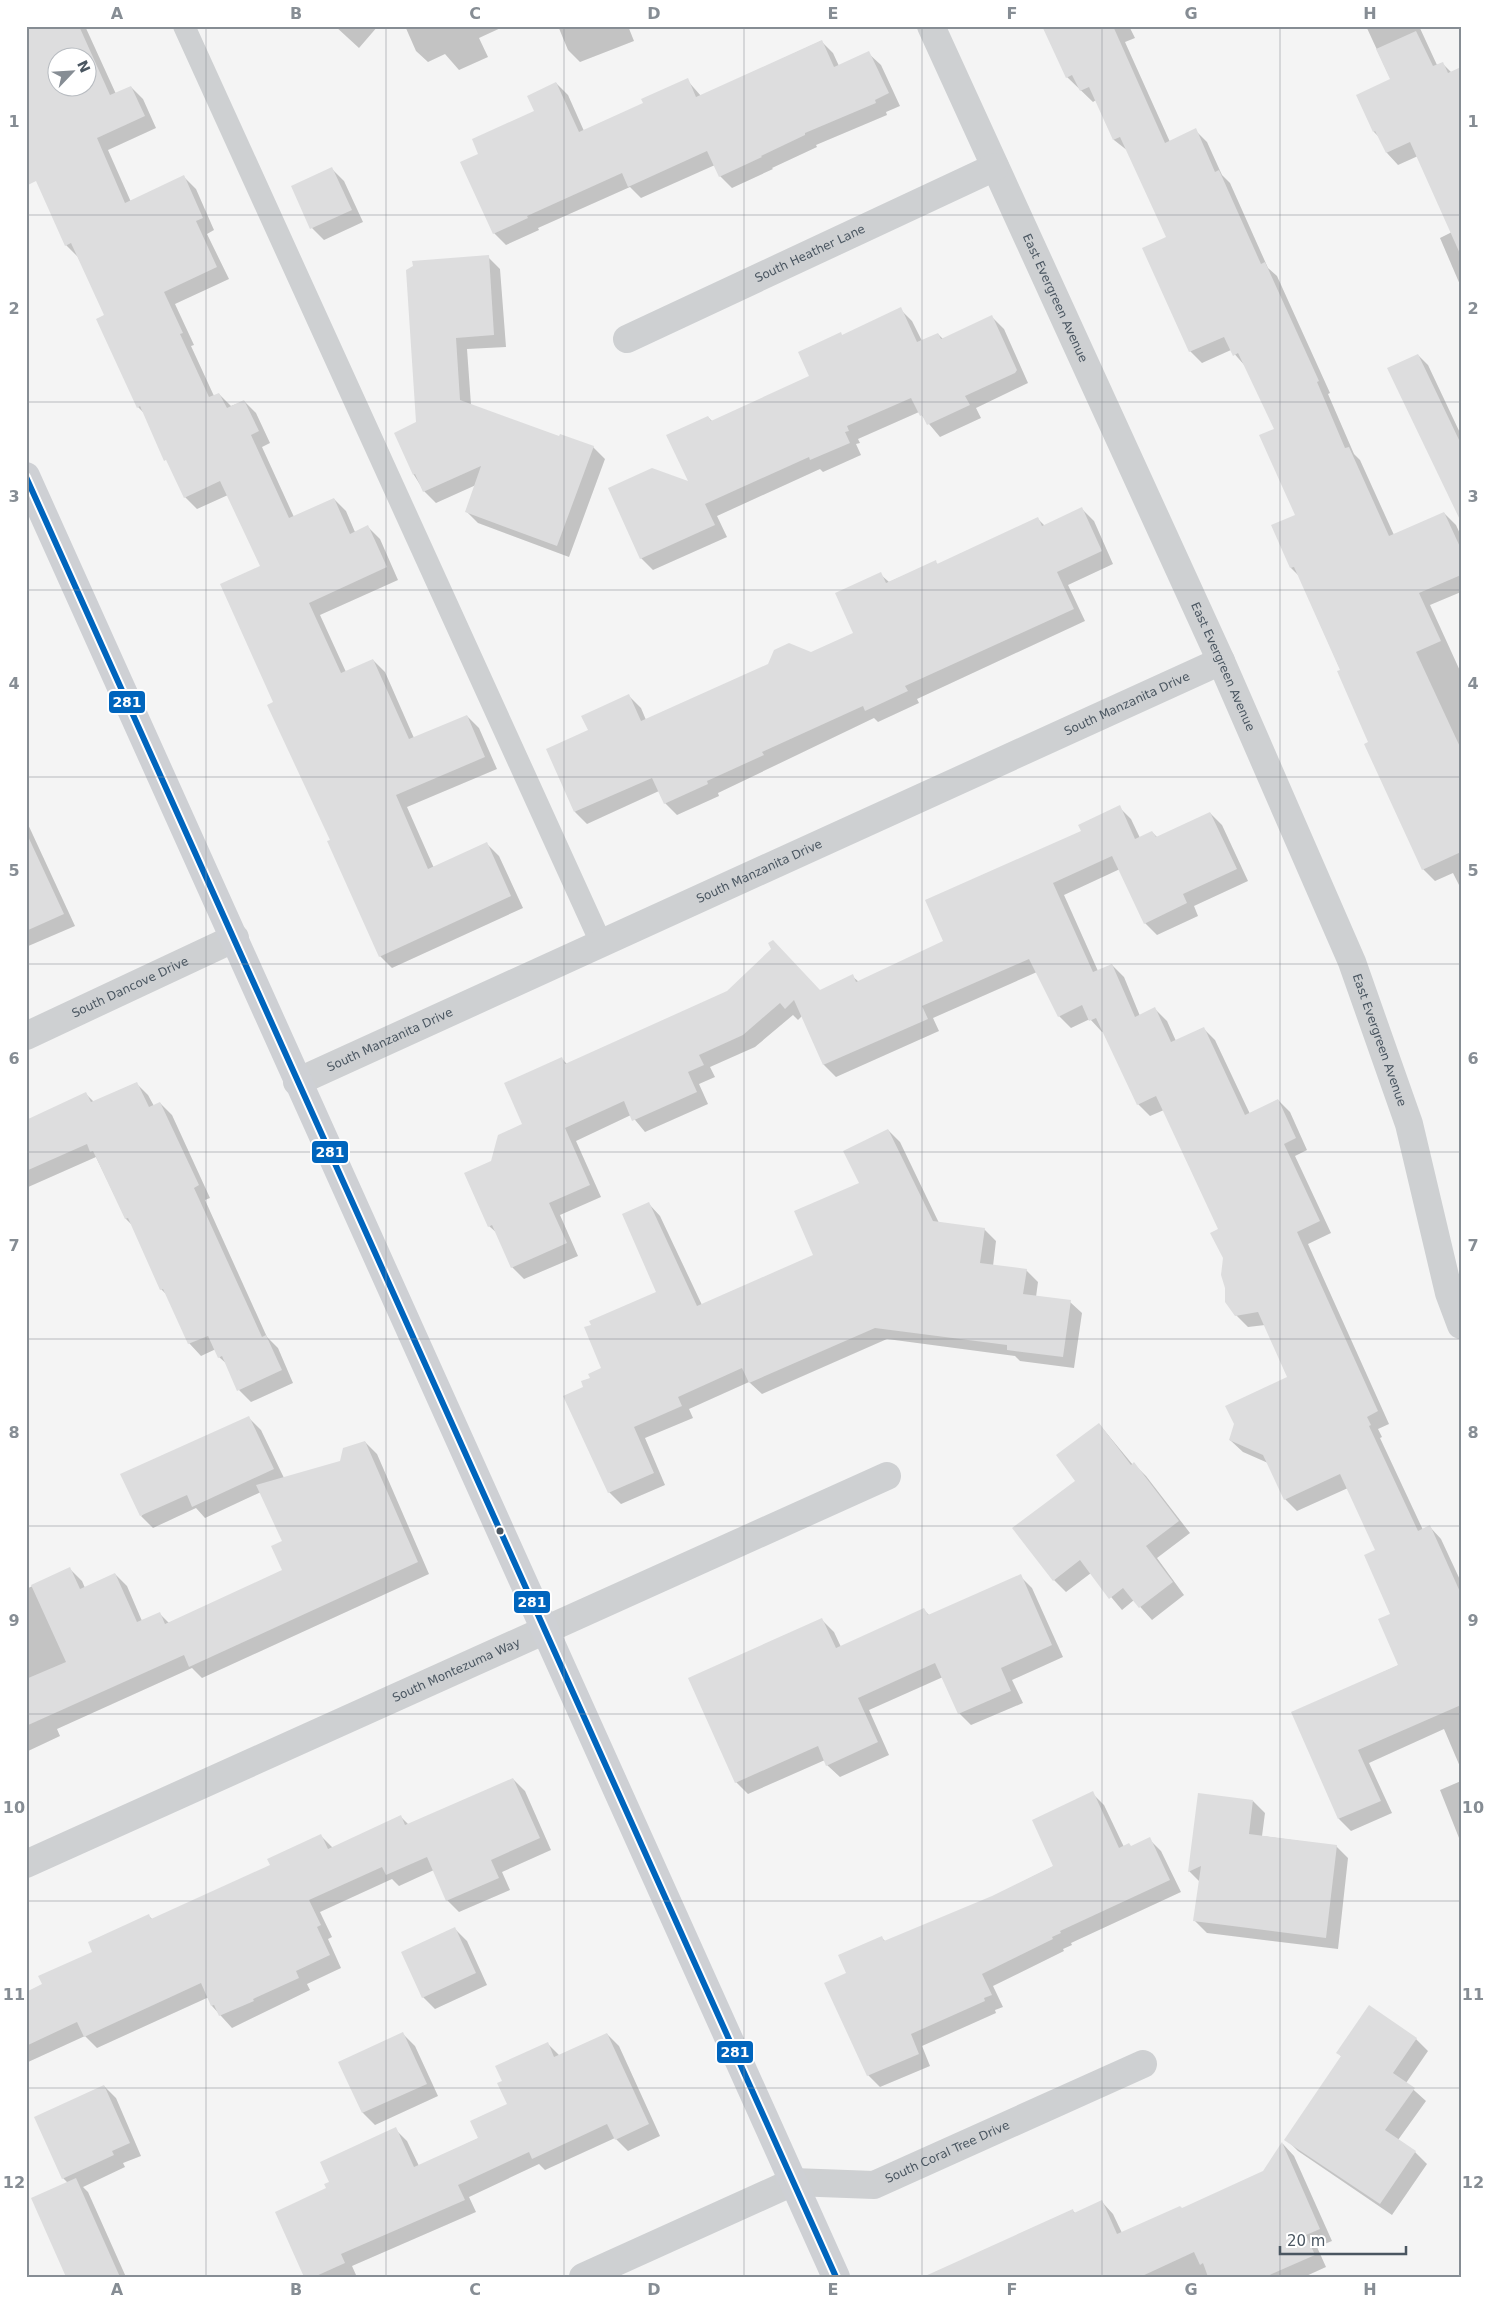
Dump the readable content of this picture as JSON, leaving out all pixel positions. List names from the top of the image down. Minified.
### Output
{"streets":{"street":["South Heather Lane","East Evergreen Avenue","South Manzanita Drive","South Dancove Drive","South Montezuma Way","South Coral Tree Drive"]},"crossings":[["South Heather Lane","East Evergreen Avenue"],["East Evergreen Avenue","South Manzanita Drive"]],"lines":["transit line 281"],"scale_bar":"20 m","north":"top right","grid":{"columns":["A","B","C","D","E","F","G","H"],"rows":["1","2","3","4","5","6","7","8","9","10","11","12"]}}
